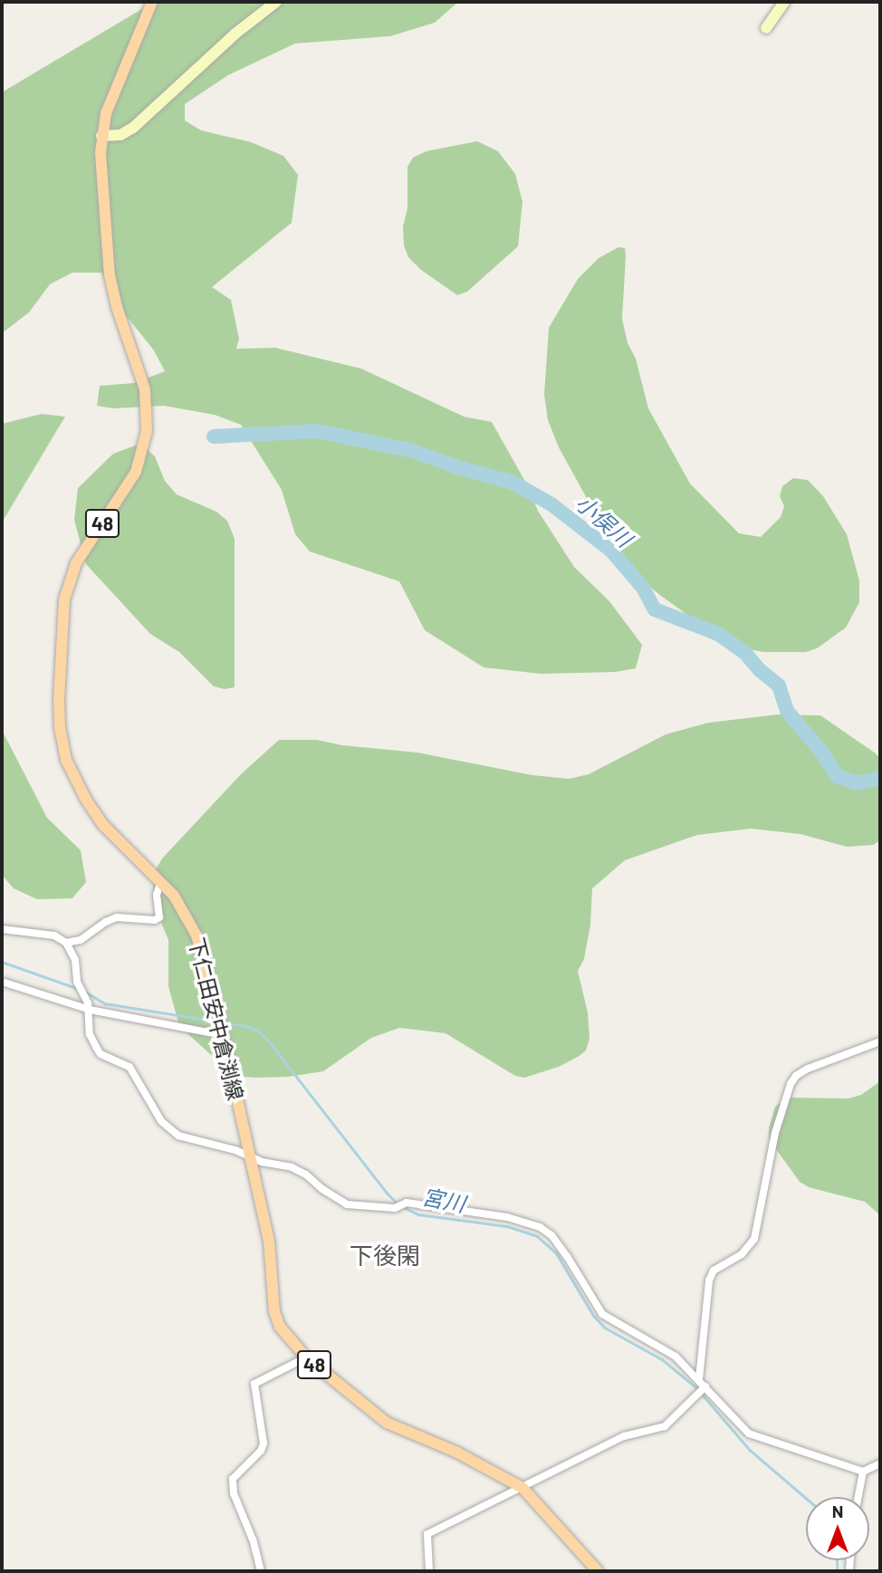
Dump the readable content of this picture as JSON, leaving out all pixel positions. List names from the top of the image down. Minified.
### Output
{"streets":{"main road":["48","下仁田安中倉渕線"]},"districts":["下後閑"],"water":["小俣川","宮川"],"north":"top"}
